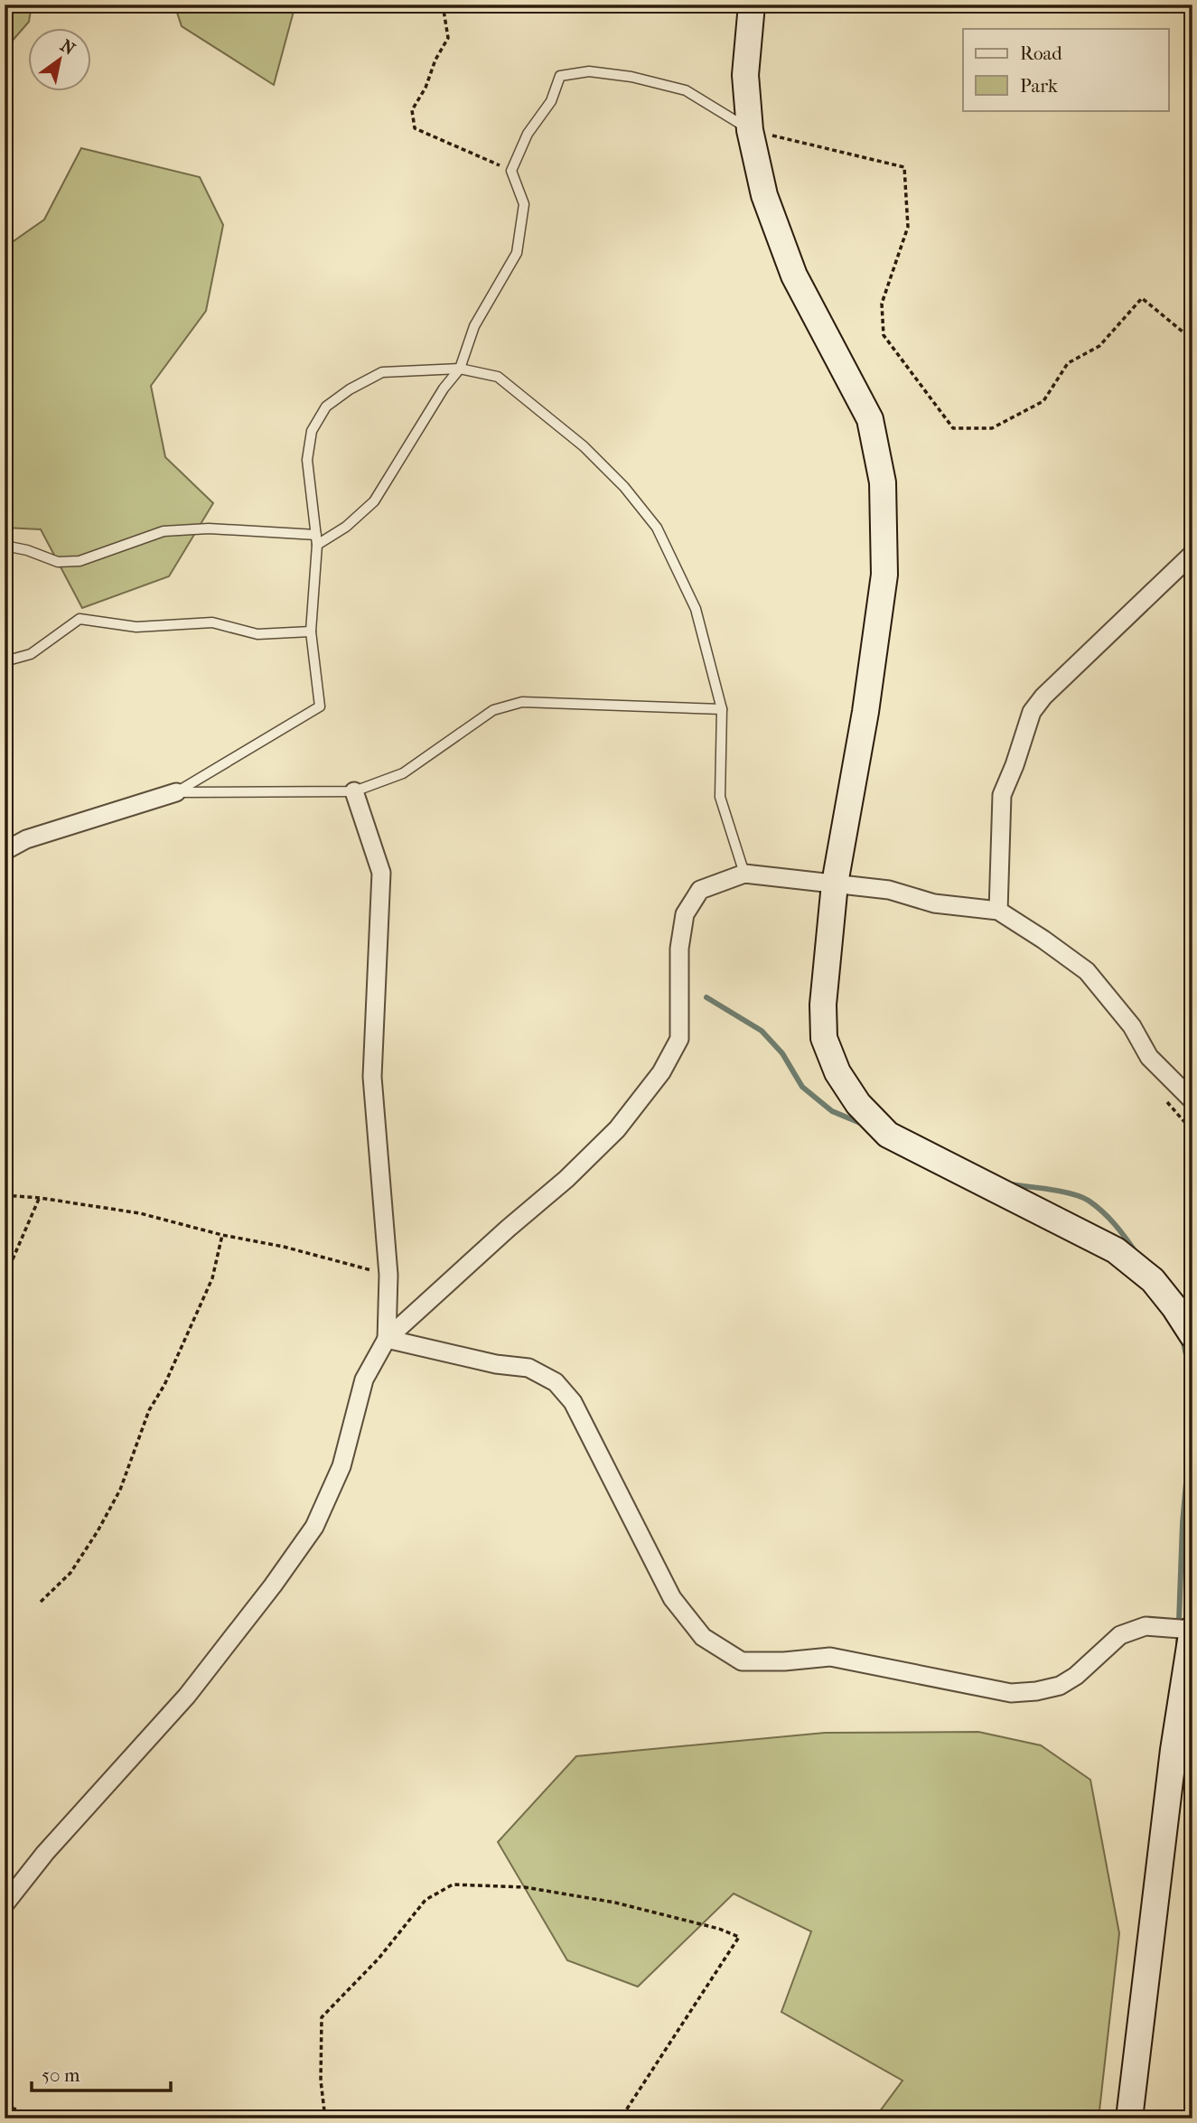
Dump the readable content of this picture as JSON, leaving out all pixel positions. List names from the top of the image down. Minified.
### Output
{"legend":["Road","Park"],"scale_bar":"50 m","north":"top right"}
